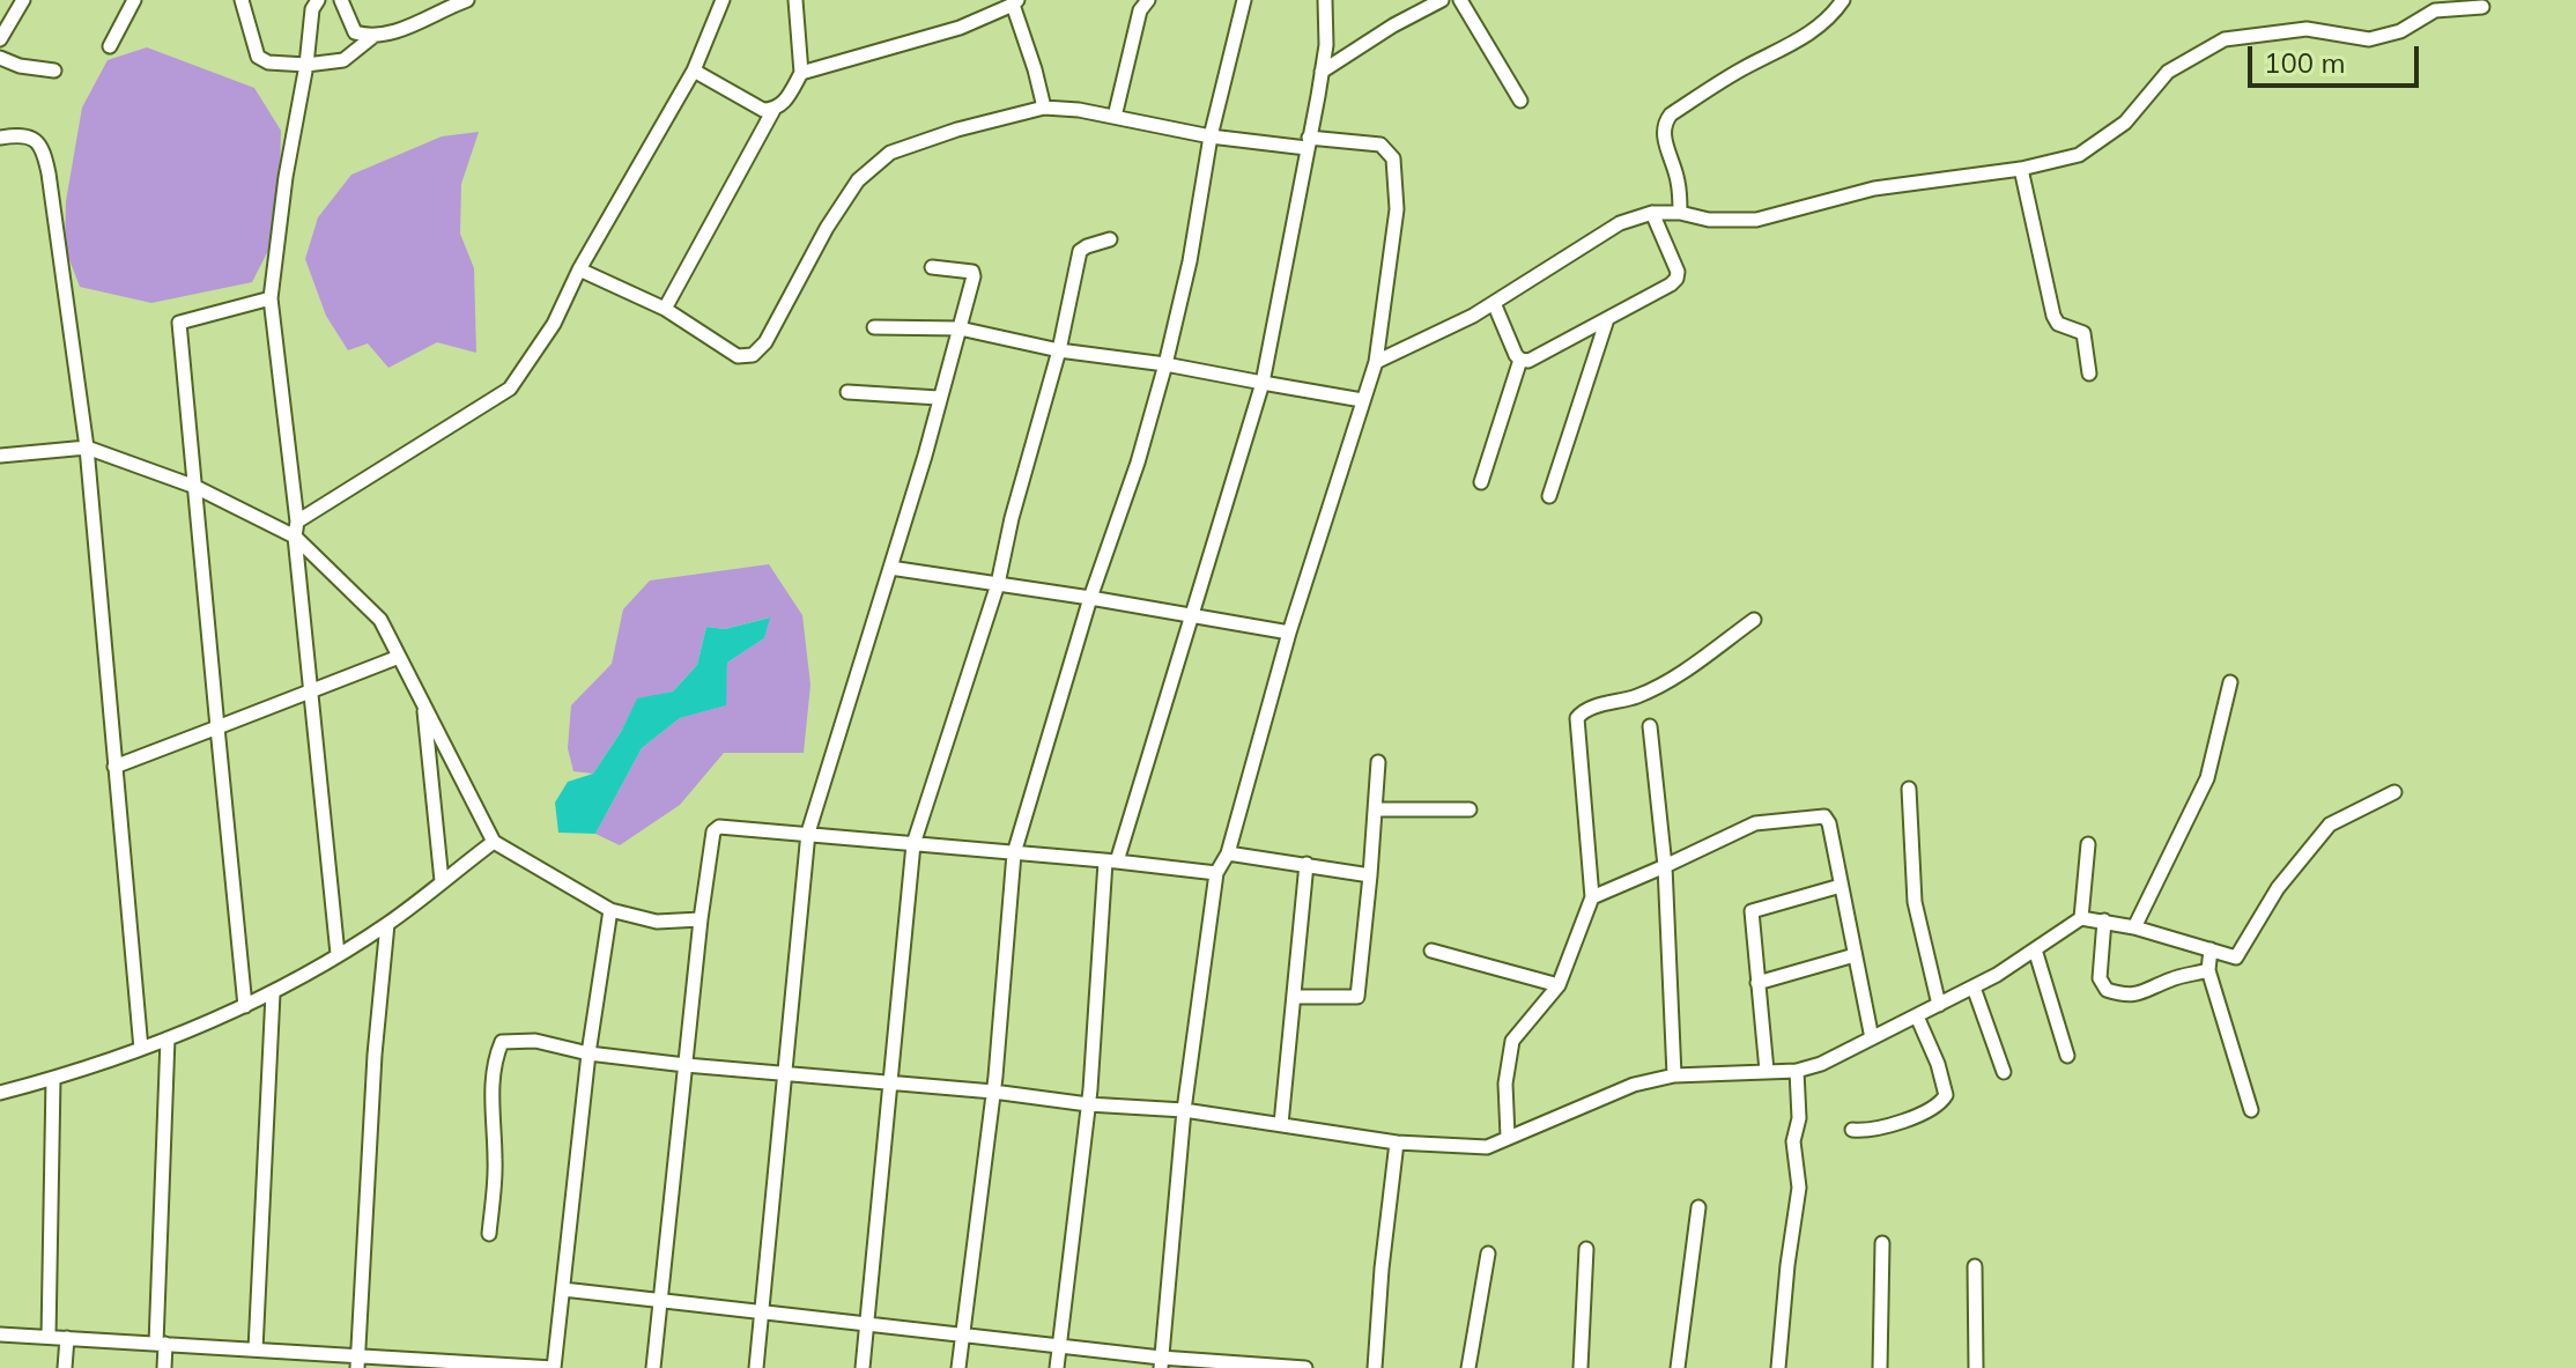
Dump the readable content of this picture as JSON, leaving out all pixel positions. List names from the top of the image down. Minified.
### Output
{"scale_bar":"100 m"}
